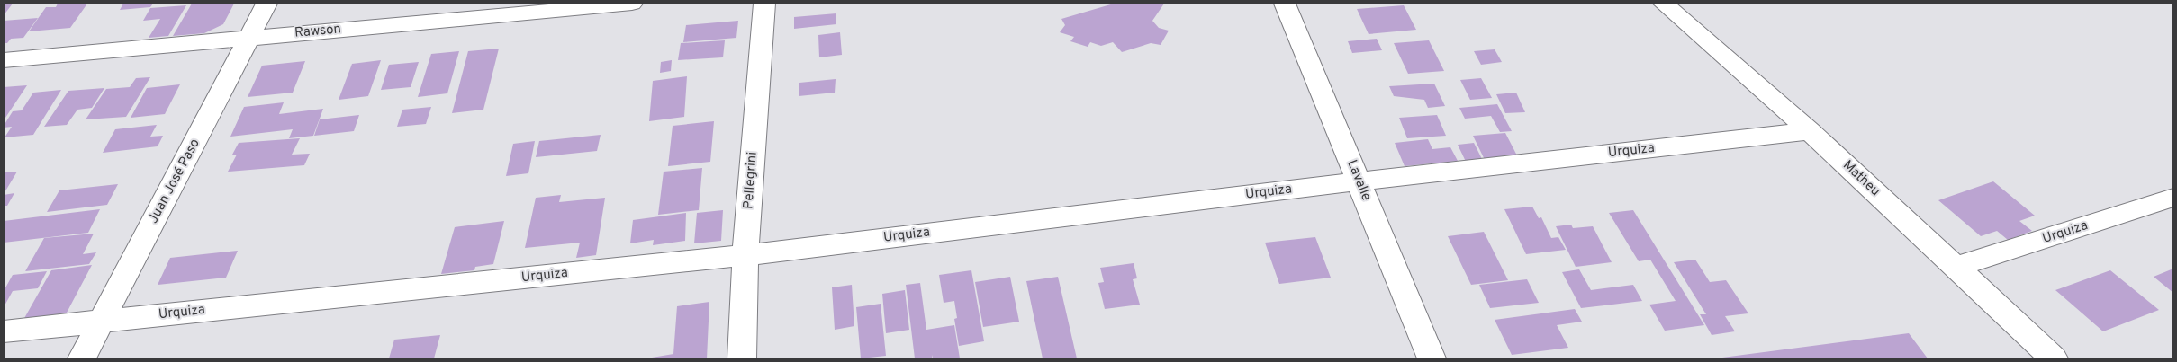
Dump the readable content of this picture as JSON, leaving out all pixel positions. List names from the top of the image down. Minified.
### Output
{"streets":{"street":["Rawson","Urquiza","Matheu","Pellegrini","Lavalle","Juan José Paso"]},"crossings":[["Rawson","Juan José Paso"],["Urquiza","Matheu"],["Urquiza","Pellegrini"],["Urquiza","Lavalle"],["Urquiza","Juan José Paso"]]}
